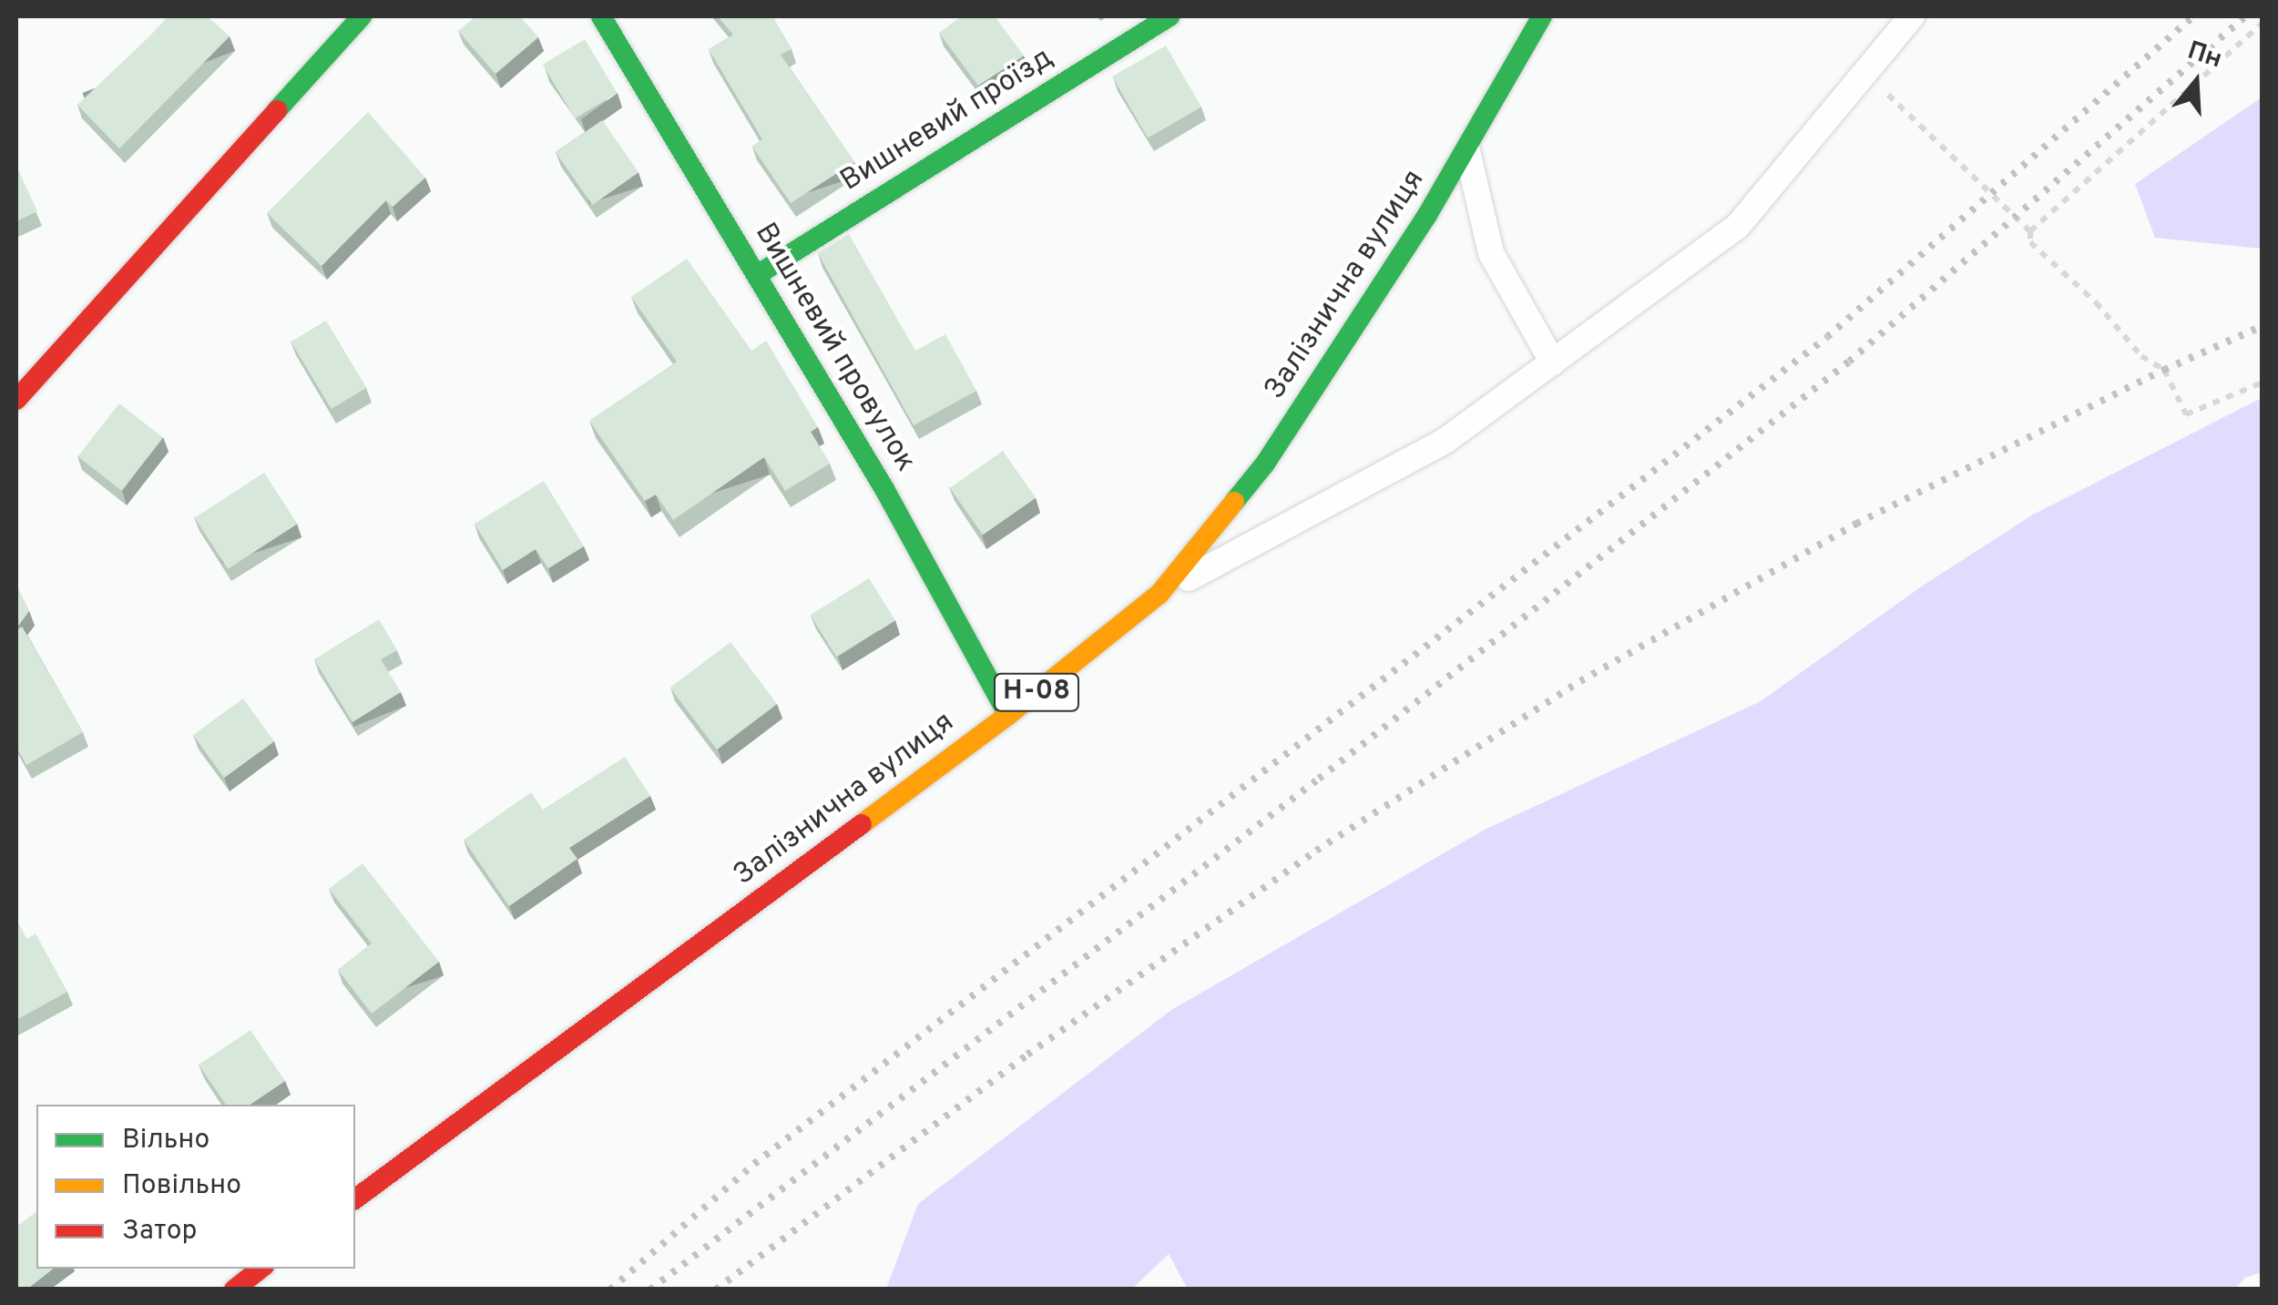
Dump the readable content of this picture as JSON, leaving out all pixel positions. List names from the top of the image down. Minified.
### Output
{"streets":{"street":["Вишневий проїзд","Залізнична вулиця","Вишневий провулок","Н-08"]},"crossings":[["Вишневий проїзд","Вишневий провулок"],["Залізнична вулиця","Вишневий провулок"]],"legend":["Вільно","Повільно","Затор"],"north":"top"}
